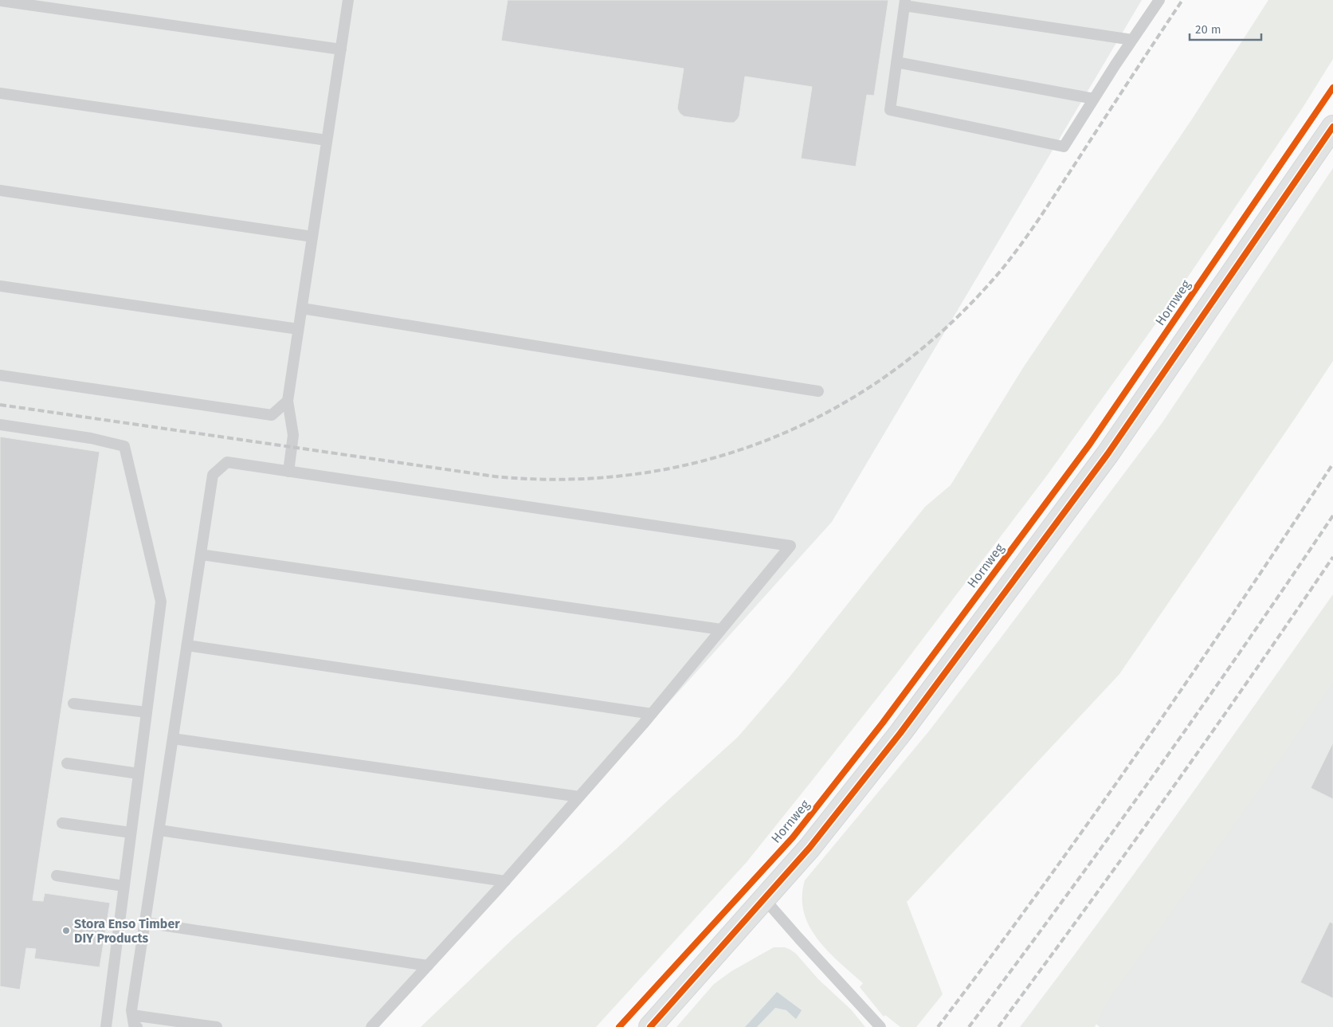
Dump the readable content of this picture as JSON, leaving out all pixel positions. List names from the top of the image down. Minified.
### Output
{"streets":{"cycle path":["Hornweg"]},"places":["Stora Enso Timber DIY Products"],"scale_bar":"20 m"}
